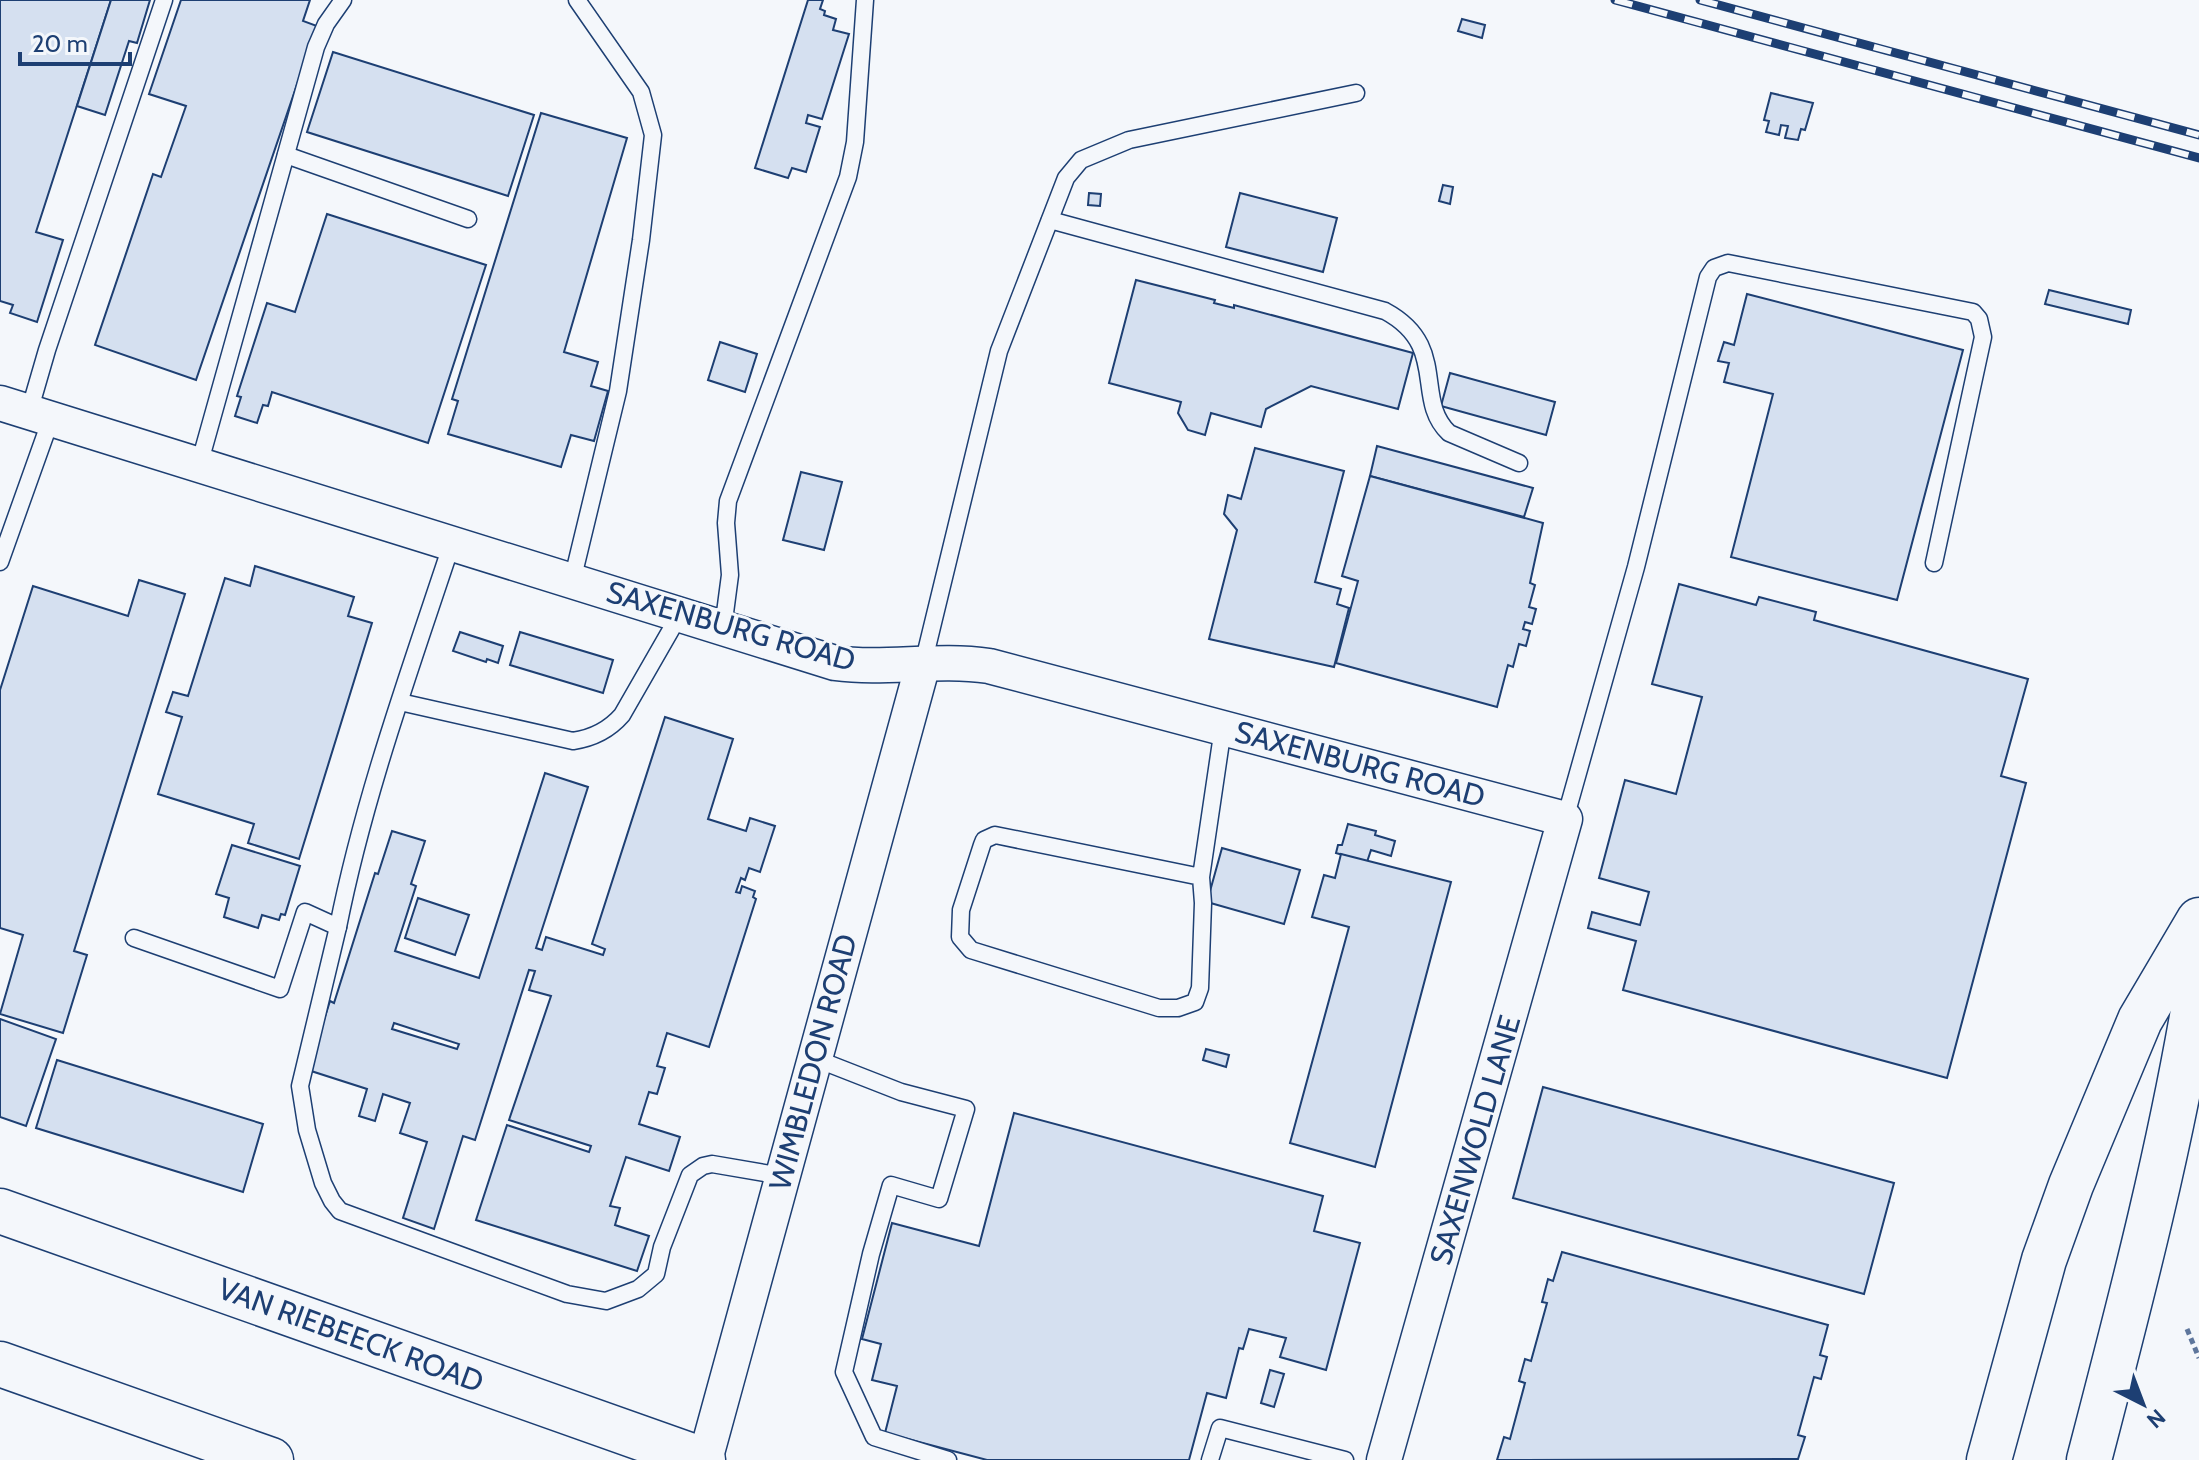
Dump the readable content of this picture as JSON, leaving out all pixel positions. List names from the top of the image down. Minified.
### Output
{"streets":{"main road":["VAN RIEBEECK ROAD"],"street":["SAXENBURG ROAD","WIMBLEDON ROAD","SAXENWOLD LANE"]},"crossings":[["SAXENBURG ROAD","WIMBLEDON ROAD"],["SAXENBURG ROAD","SAXENWOLD LANE"],["WIMBLEDON ROAD","VAN RIEBEECK ROAD"]],"scale_bar":"20 m","north":"bottom right"}
